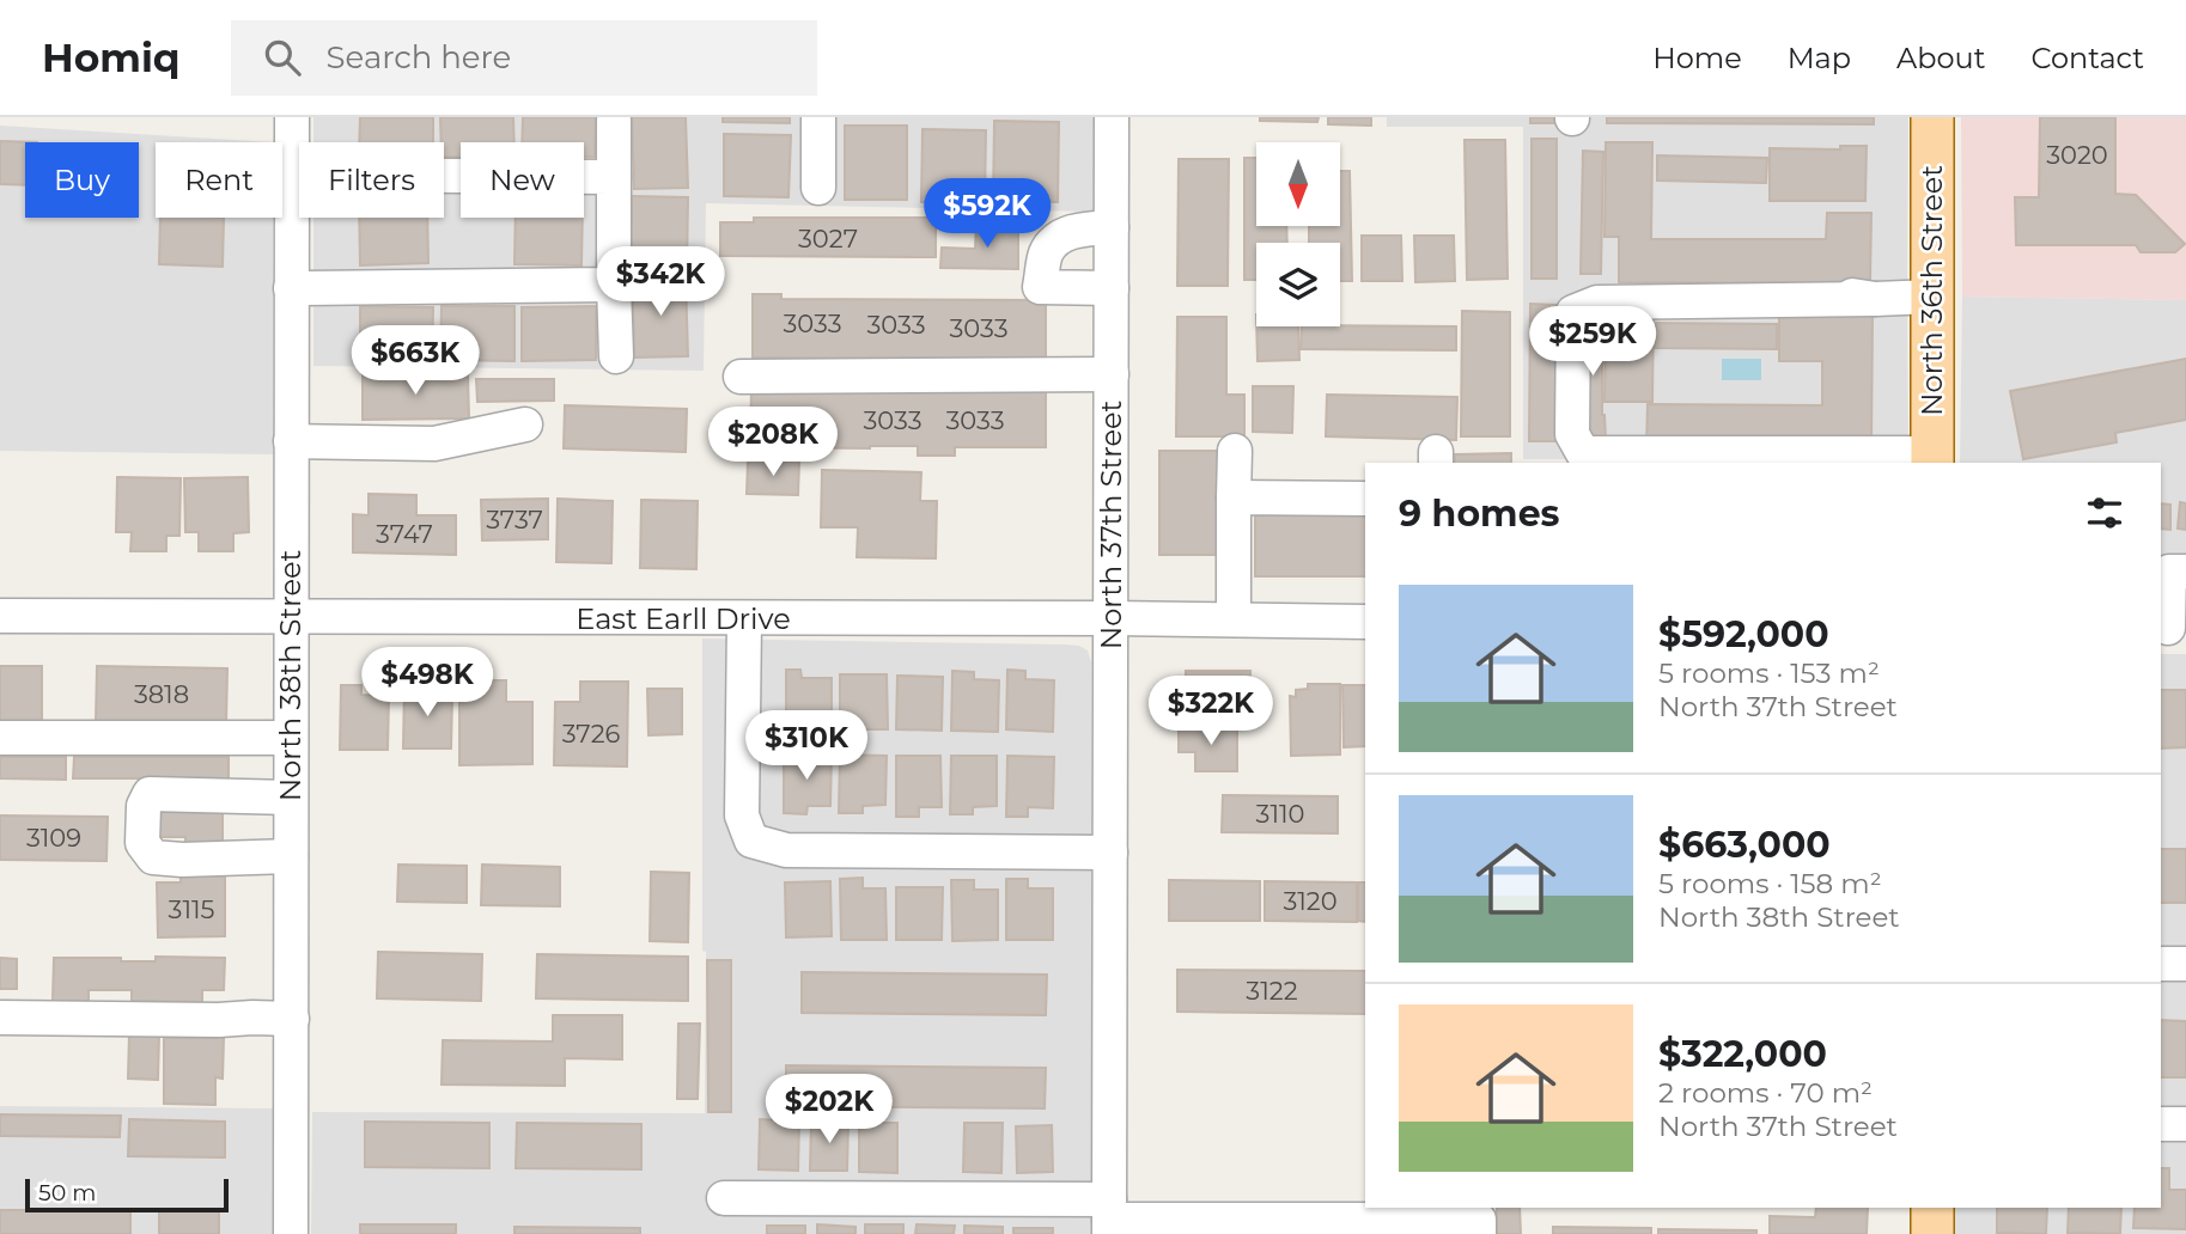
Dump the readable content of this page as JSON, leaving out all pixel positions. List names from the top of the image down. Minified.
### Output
{"streets":{"main road":["North 36th Street"],"street":["North 37th Street","East Earll Drive","North 38th Street"]},"crossings":[["North 37th Street","East Earll Drive"],["East Earll Drive","North 38th Street"]],"house_numbers":["3020","3027","3033","3033","3033","3033","3033","3737","3747","3818","3726","3110","3109","3120","3115","3122"],"scale_bar":"50 m","north":"bottom","page":{"header":"Homiq","search":"Search here","nav":["Home","Map","About","Contact"],"chip":["Buy","Rent","Filters","New"],"price":["$592K","$342K","$259K","$663K","$208K","$498K","$322K","$310K","$202K"],"heading":"9 homes","list":[{"name":"$592,000","note":"5 rooms · 153 m² · North 37th Street"},{"name":"$663,000","note":"5 rooms · 158 m² · North 38th Street"},{"name":"$322,000","note":"2 rooms · 70 m² · North 37th Street"}],"scale":"50 m"}}
